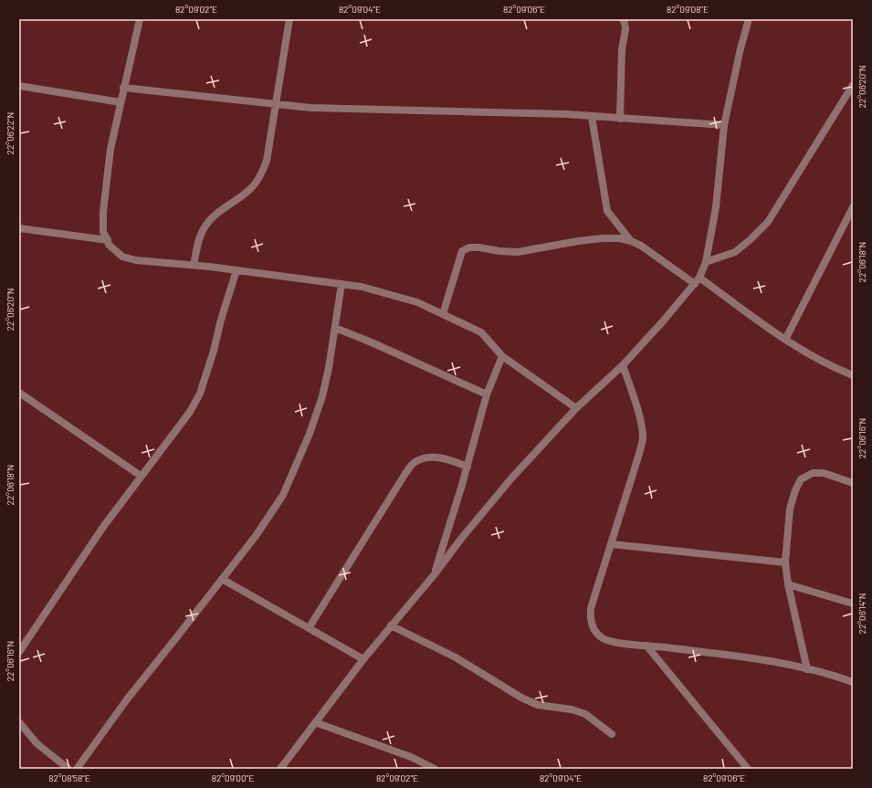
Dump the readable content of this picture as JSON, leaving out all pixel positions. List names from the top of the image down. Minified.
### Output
{"coordinates":["82°09'02\"E","82°09'04\"E","82°09'06\"E","82°09'08\"E","22°06'20\"N","22°06'22\"N","22°06'18\"N","22°06'16\"N","22°06'14\"N","82°08'58\"E","82°09'00\"E"]}
